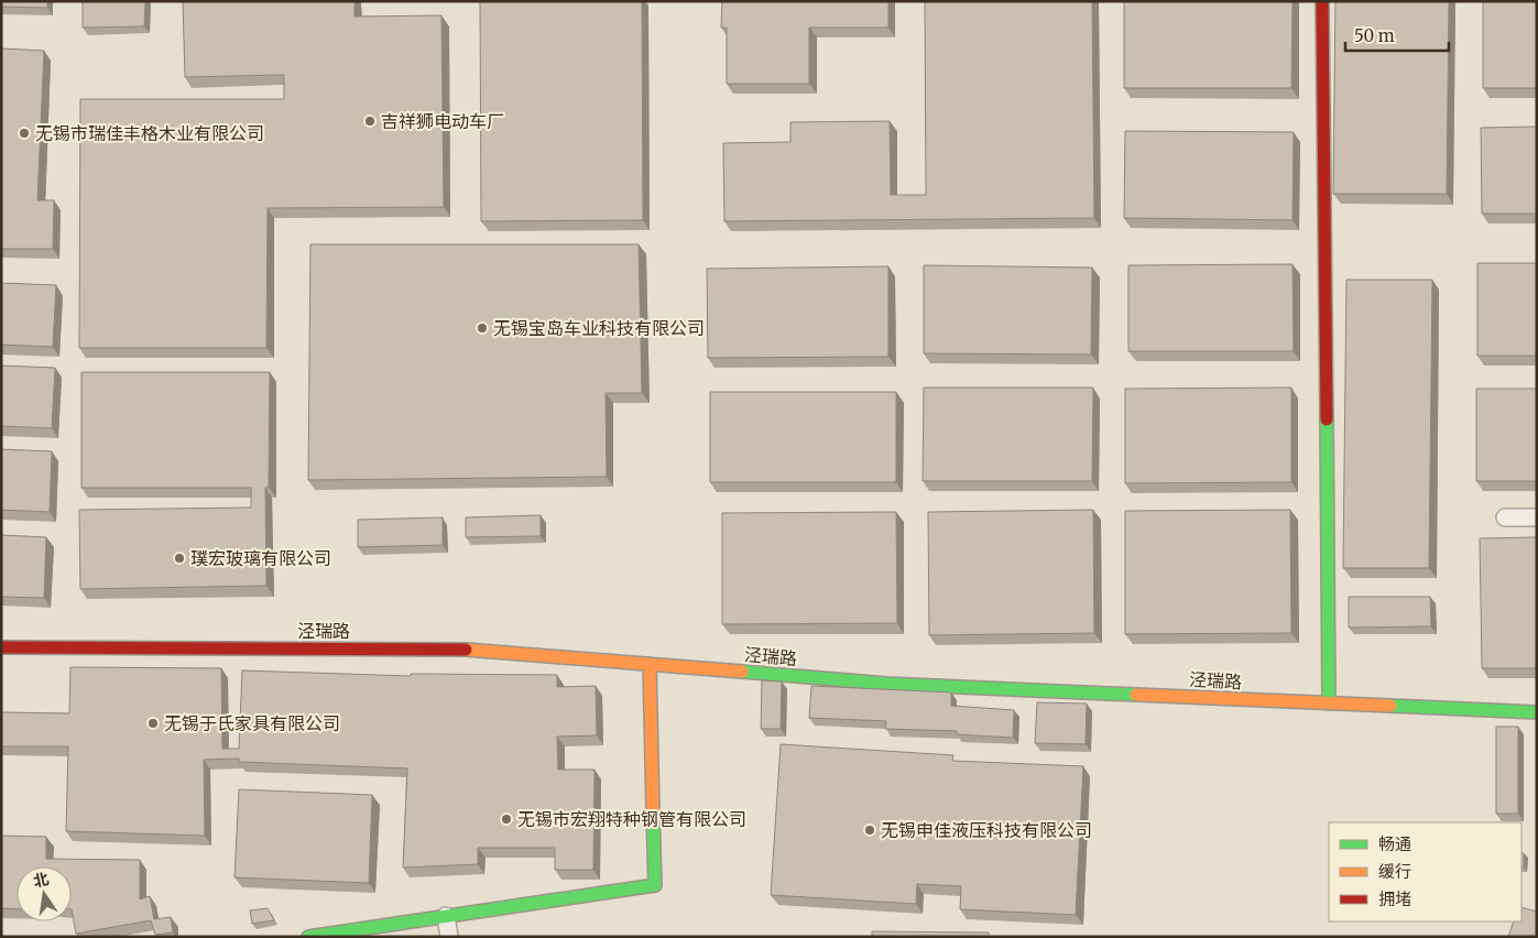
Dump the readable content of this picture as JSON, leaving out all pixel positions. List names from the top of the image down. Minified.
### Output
{"streets":{"street":["泾瑞路"]},"places":["吉祥狮电动车厂","无锡市瑞佳丰格木业有限公司","无锡宝岛车业科技有限公司","璞宏玻璃有限公司","无锡于氏家具有限公司","无锡市宏翔特种钢管有限公司","无锡申佳液压科技有限公司"],"legend":["畅通","缓行","拥堵"],"scale_bar":"50 m","north":"top"}
